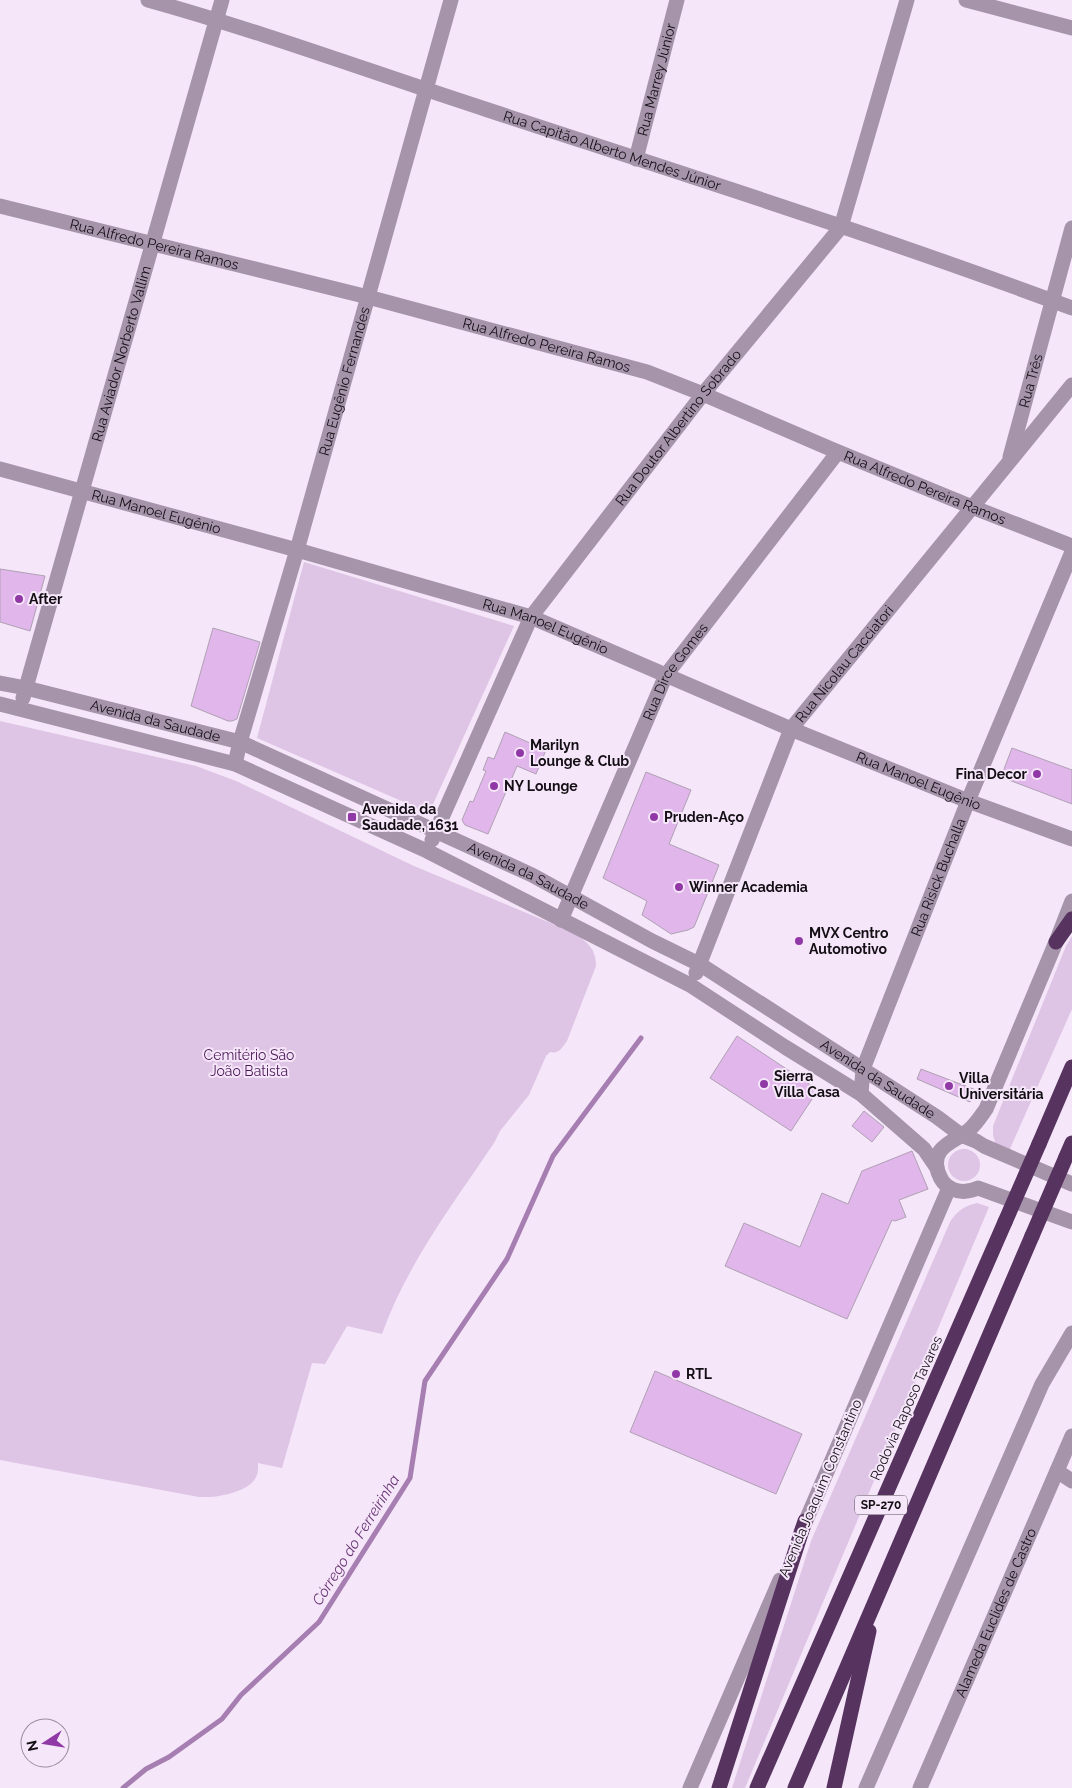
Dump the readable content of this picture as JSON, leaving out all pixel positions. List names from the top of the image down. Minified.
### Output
{"streets":{"highway":["Rodovia Raposo Tavares","SP-270"],"street":["Rua Marrey Júnior","Rua Capitão Alberto Mendes Júnior","Rua Alfredo Pereira Ramos","Rua Aviador Norberto Vallim","Rua Três","Rua Eugênio Fernandes","Rua Doutor Albertino Sobrado","Rua Manoel Eugênio","Rua Nicolau Cacciatori","Rua Dirce Gomes","Avenida da Saudade","Rua Risick Buchalla","Avenida Joaquim Constantino","Alameda Euclides de Castro"]},"crossings":[["Rua Marrey Júnior","Rua Capitão Alberto Mendes Júnior"],["Rua Capitão Alberto Mendes Júnior","Rua Aviador Norberto Vallim"],["Rua Capitão Alberto Mendes Júnior","Rua Três"],["Rua Capitão Alberto Mendes Júnior","Rua Eugênio Fernandes"],["Rua Capitão Alberto Mendes Júnior","Rua Doutor Albertino Sobrado"],["Rua Alfredo Pereira Ramos","Rua Aviador Norberto Vallim"],["Rua Alfredo Pereira Ramos","Rua Eugênio Fernandes"],["Rua Alfredo Pereira Ramos","Rua Doutor Albertino Sobrado"],["Rua Alfredo Pereira Ramos","Rua Nicolau Cacciatori"],["Rua Alfredo Pereira Ramos","Rua Dirce Gomes"],["Rua Aviador Norberto Vallim","Rua Manoel Eugênio"],["Rua Aviador Norberto Vallim","Avenida da Saudade"],["Rua Três","Rua Nicolau Cacciatori"],["Rua Eugênio Fernandes","Rua Manoel Eugênio"],["Rua Eugênio Fernandes","Avenida da Saudade"],["Rua Doutor Albertino Sobrado","Rua Manoel Eugênio"],["Rua Doutor Albertino Sobrado","Avenida da Saudade"],["Rua Manoel Eugênio","Rua Nicolau Cacciatori"],["Rua Manoel Eugênio","Rua Dirce Gomes"],["Rua Manoel Eugênio","Rua Risick Buchalla"],["Rua Nicolau Cacciatori","Avenida da Saudade"],["Rua Dirce Gomes","Avenida da Saudade"],["Avenida da Saudade","Rua Risick Buchalla"],["Avenida da Saudade","Avenida Joaquim Constantino"]],"water":["Córrego do Ferreirinha"],"parks":["Cemitério São João Batista"],"places":{"other":["After","Marilyn Lounge & Club","Fina Decor","NY Lounge","Pruden-Aço","Winner Academia","MVX Centro Automotivo","Sierra Villa Casa","Villa Universitária","RTL"],"transit":["Avenida da Saudade, 1631"]},"north":"left"}
